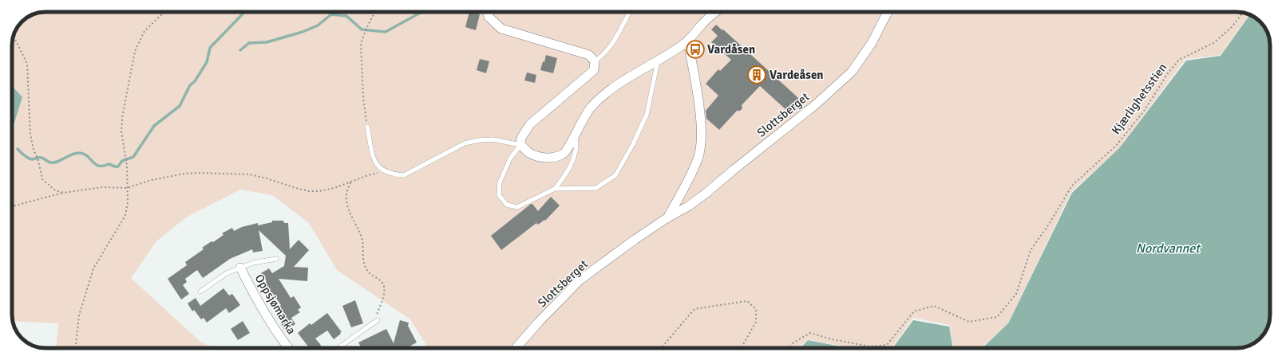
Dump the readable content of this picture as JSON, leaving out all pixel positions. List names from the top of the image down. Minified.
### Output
{"streets":{"street":["Slottsberget","Oppsjømarka"],"path":["Kjærlighetsstien"]},"water":["Nordvannet"],"places":{"bus stop":["Vardåsen"],"building":["Vardeåsen"]}}
